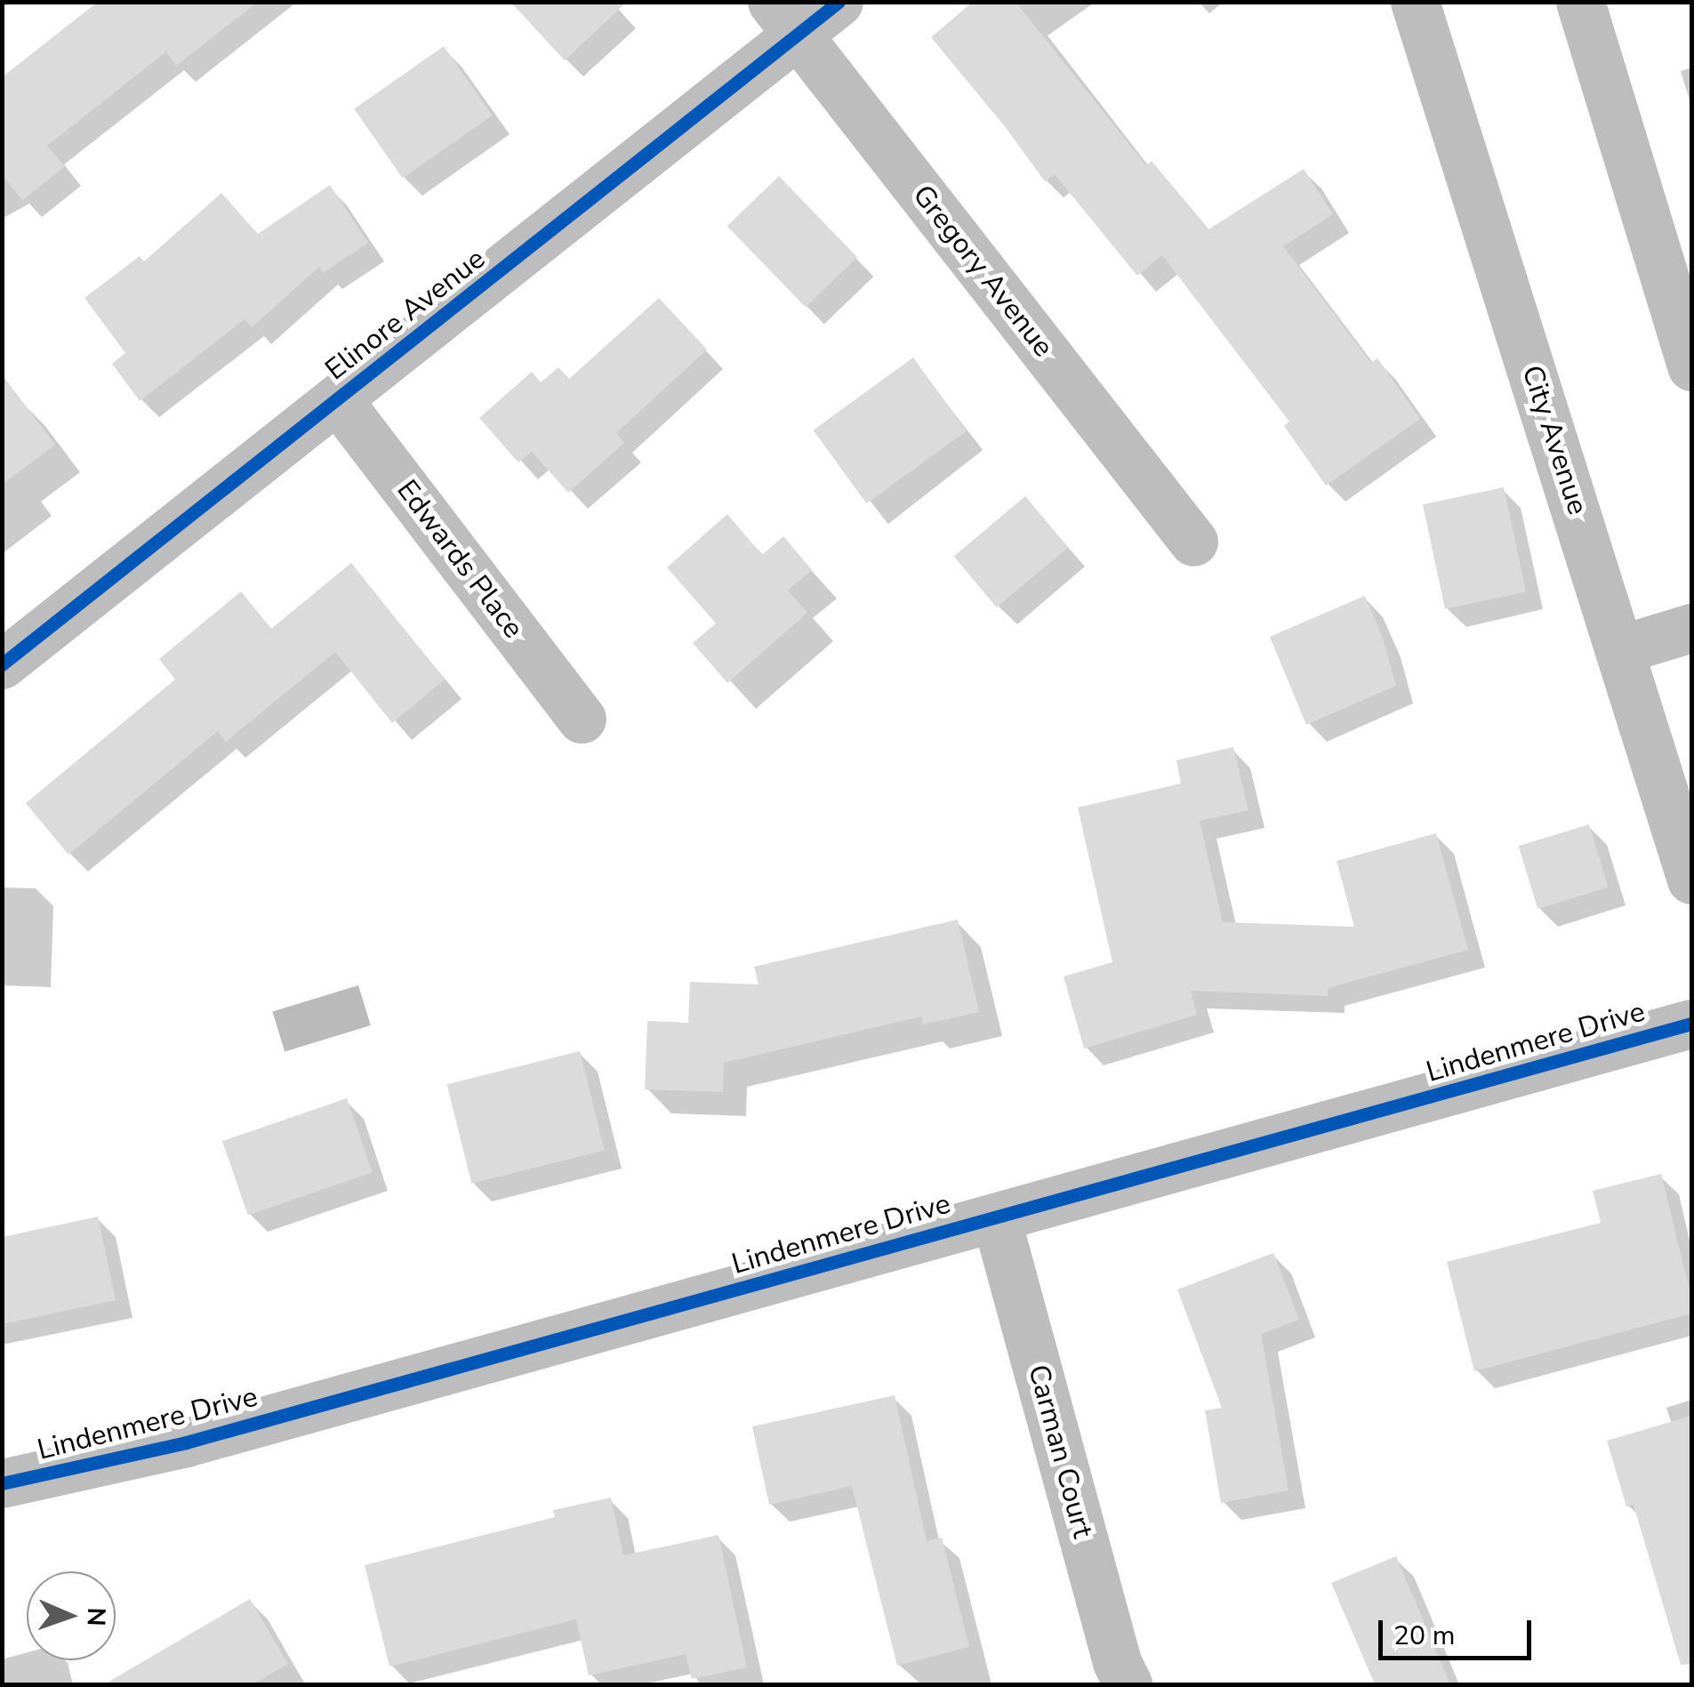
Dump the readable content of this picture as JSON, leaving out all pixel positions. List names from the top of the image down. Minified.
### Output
{"streets":{"street":["Gregory Avenue","Elinore Avenue","City Avenue","Edwards Place","Lindenmere Drive","Carman Court"]},"crossings":[["Gregory Avenue","Elinore Avenue"],["Elinore Avenue","Edwards Place"],["Lindenmere Drive","Carman Court"]],"scale_bar":"20 m","north":"right"}
